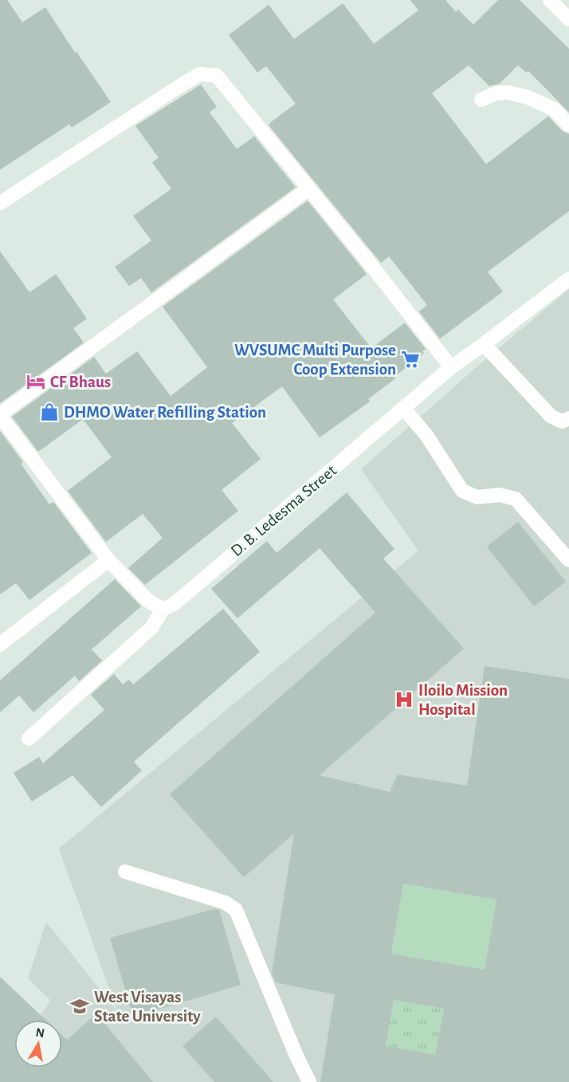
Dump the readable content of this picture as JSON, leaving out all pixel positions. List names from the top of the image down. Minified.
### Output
{"streets":{"street":["D. B. Ledesma Street"]},"places":{"supermarket":["WVSUMC Multi Purpose Coop Extension"],"hotel":["CF Bhaus"],"shop":["DHMO Water Refilling Station"],"hospital":["Iloilo Mission Hospital"],"school or university":["West Visayas State University"]},"north":"top"}
